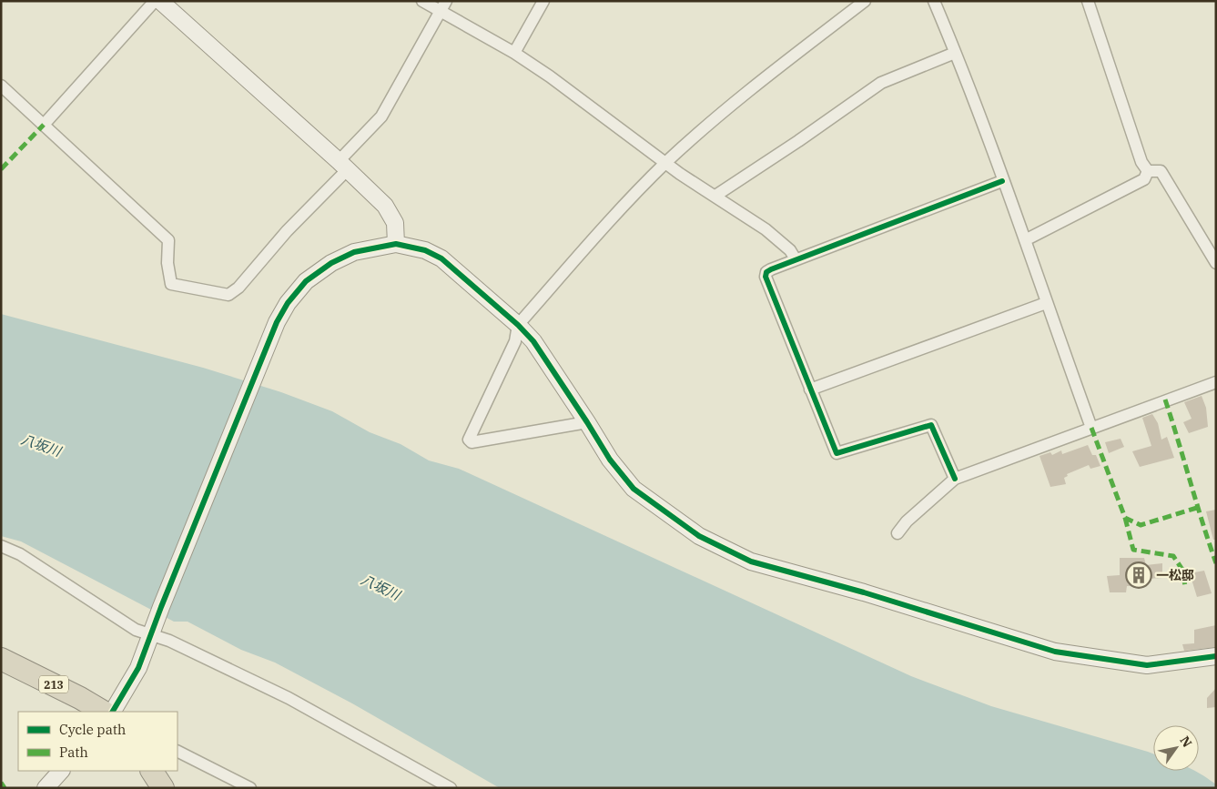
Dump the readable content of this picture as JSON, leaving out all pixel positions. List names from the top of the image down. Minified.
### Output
{"streets":{"highway":["213"]},"water":["八坂川"],"places":{"building":["一松邸"]},"legend":["Cycle path","Path"],"north":"top right"}
